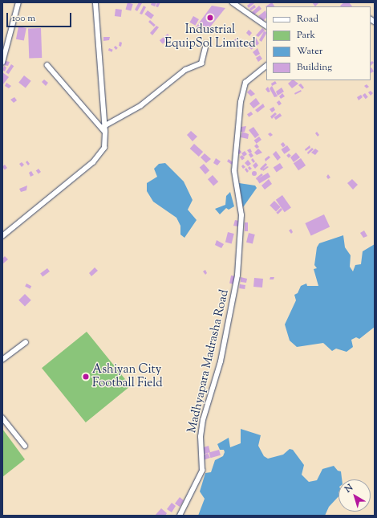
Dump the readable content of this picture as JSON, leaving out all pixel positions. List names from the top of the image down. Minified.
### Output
{"streets":{"street":["Madhyapara Madrasha Road"]},"places":["Industrial EquipSol Limited","Ashiyan City Football Field"],"legend":["Road","Park","Water","Building"],"scale_bar":"100 m","north":"top left"}
